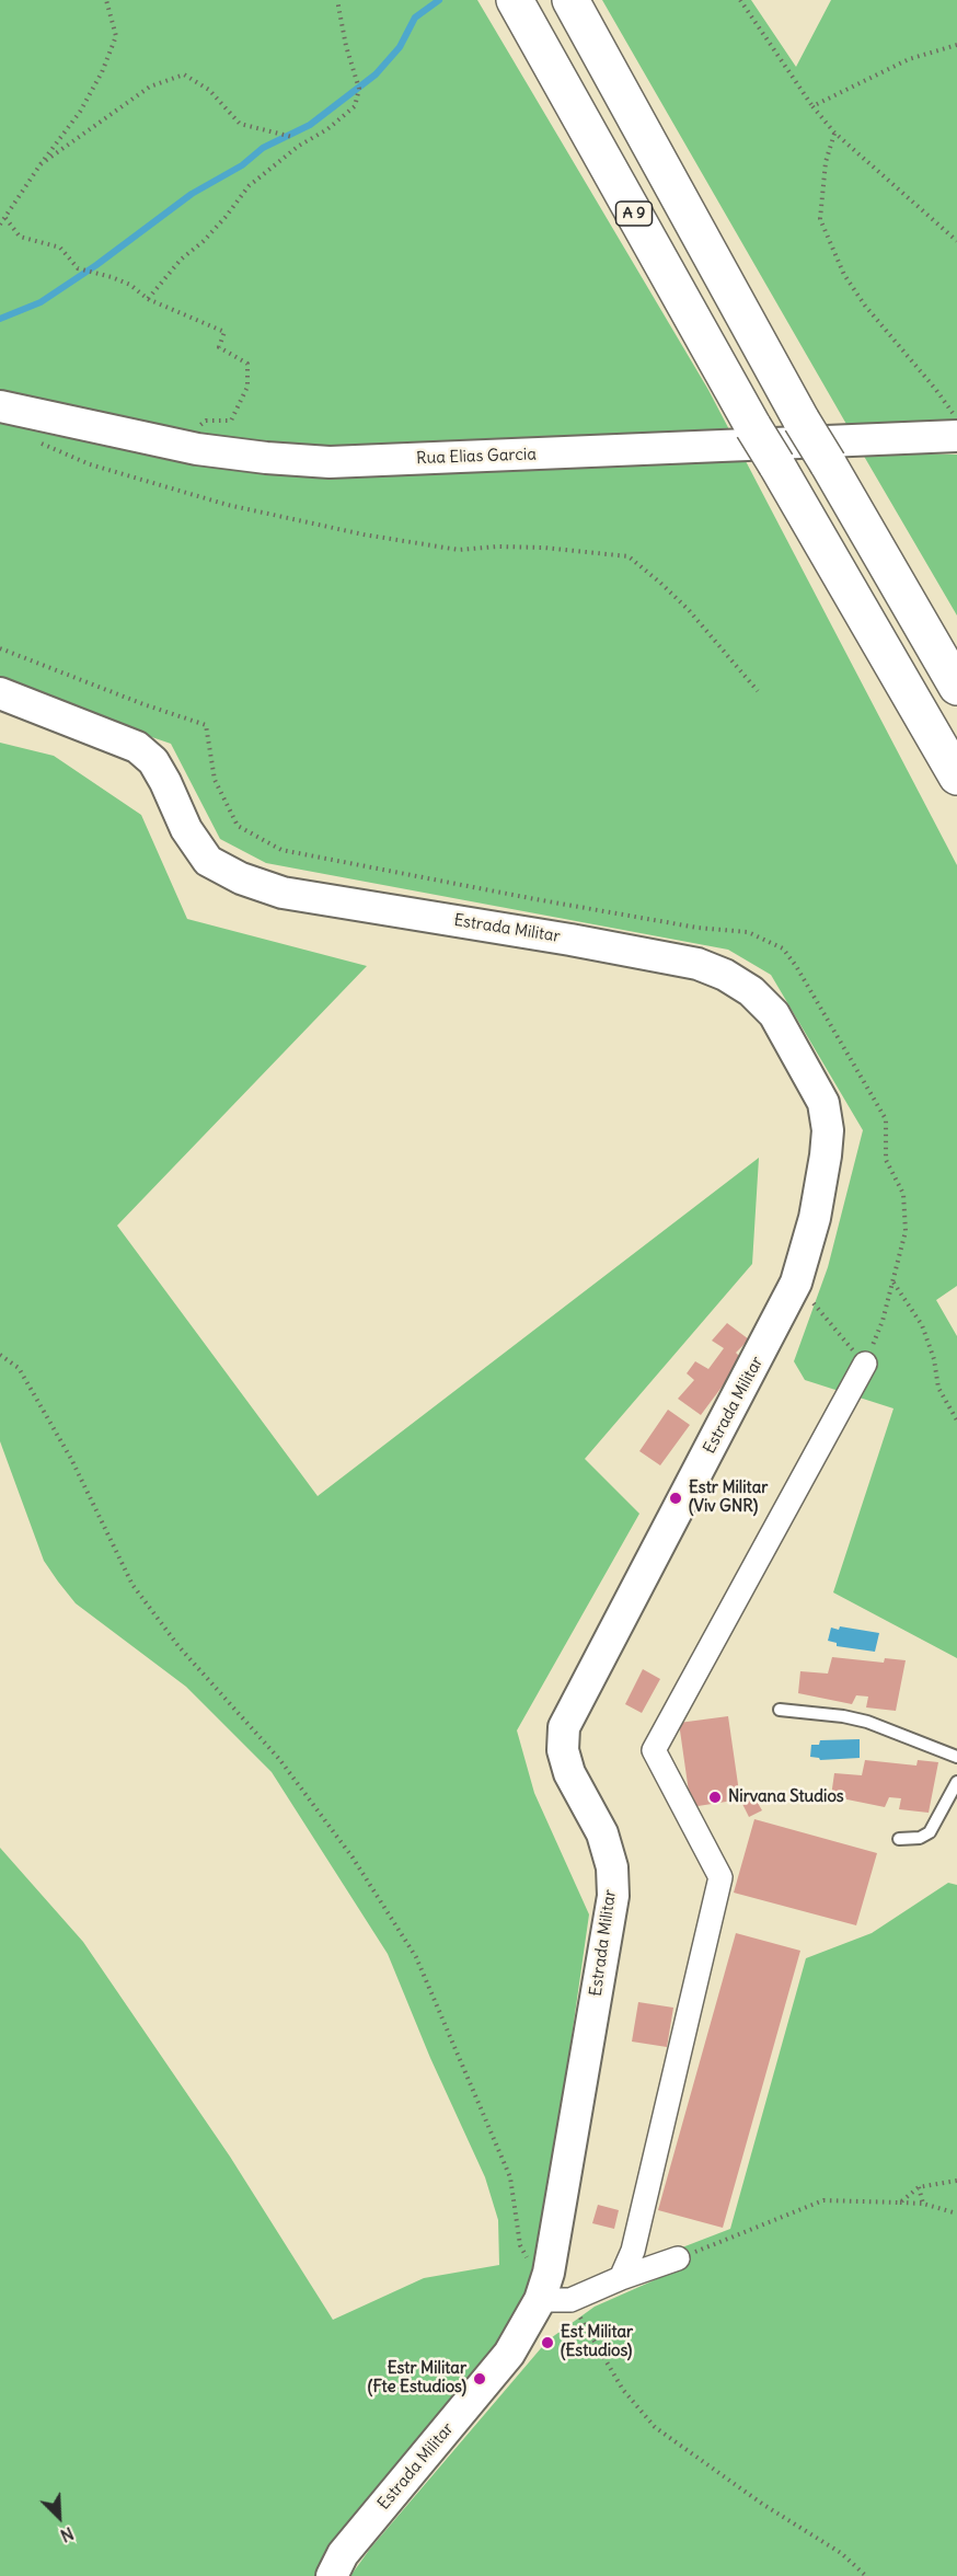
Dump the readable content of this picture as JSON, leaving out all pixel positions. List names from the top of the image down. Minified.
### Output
{"streets":{"highway":["A 9"],"street":["Rua Elias Garcia","Estrada Militar"]},"places":["Estr Militar (Viv GNR)","Nirvana Studios","Est Militar (Estudios)","Estr Militar (Fte Estudios)"],"north":"bottom right"}
